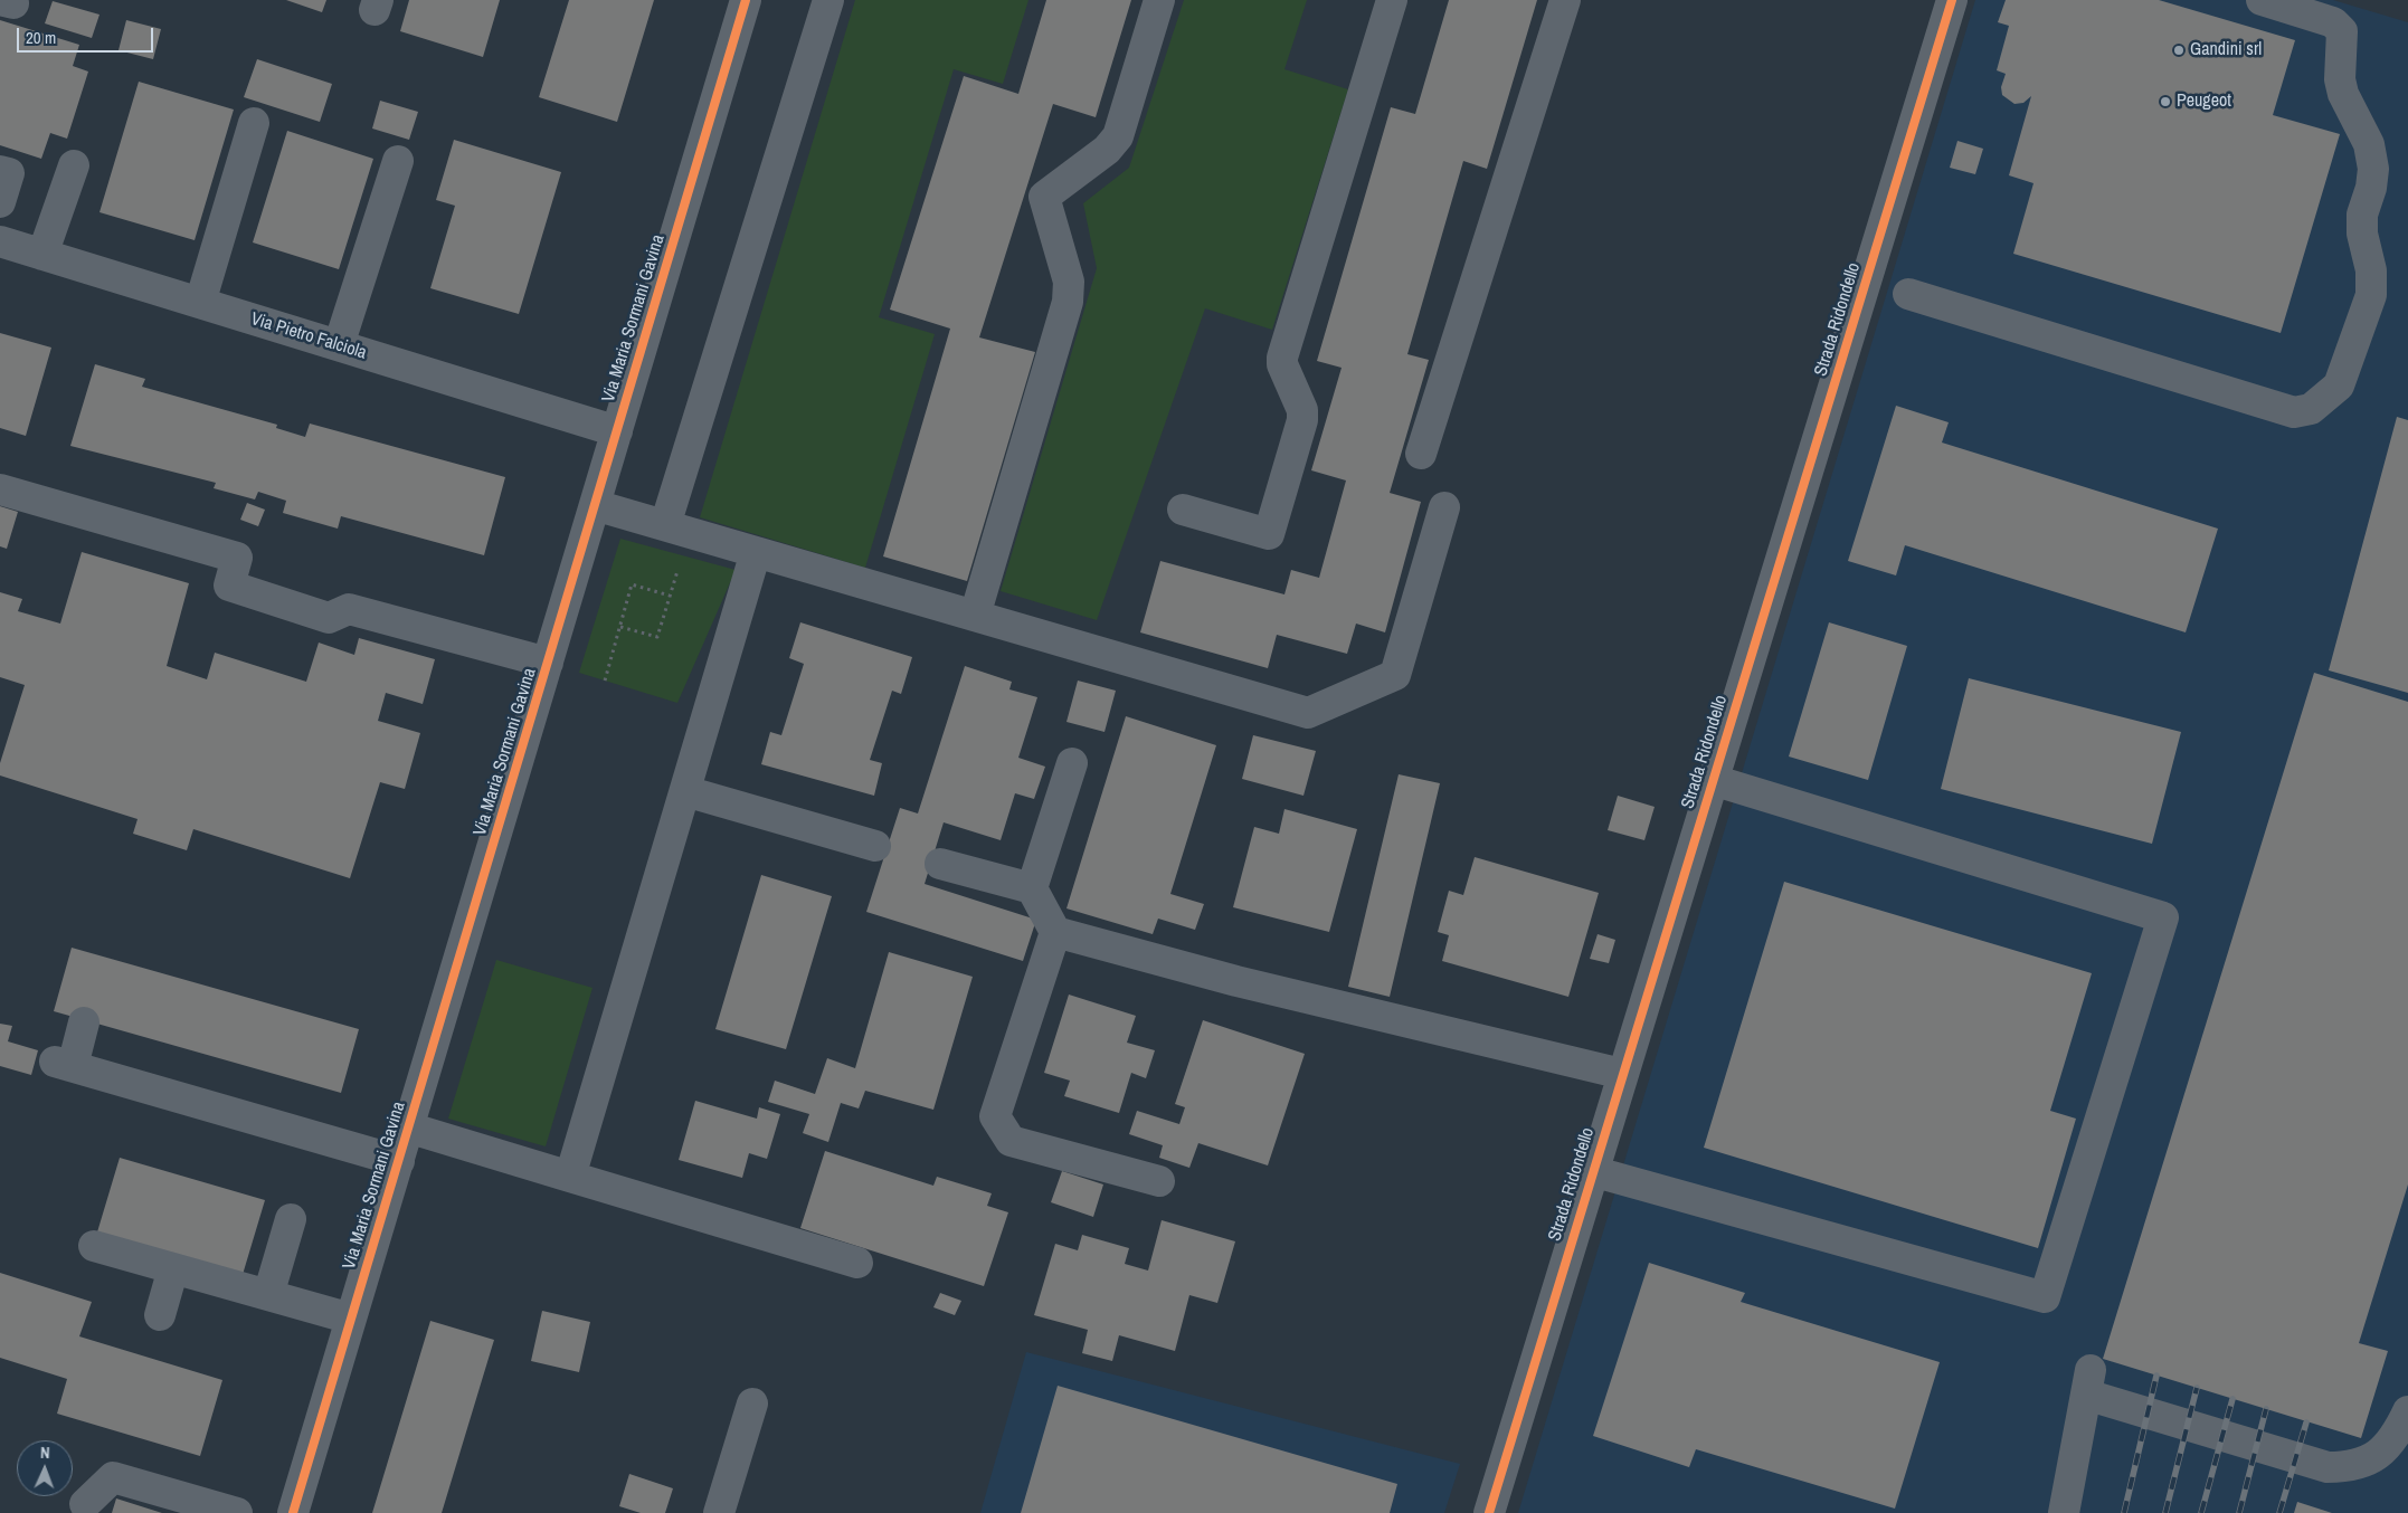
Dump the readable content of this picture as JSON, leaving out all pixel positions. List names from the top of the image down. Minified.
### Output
{"streets":{"street":["Via Maria Sormani Gavina","Strada Ridondello","Via Pietro Falciola"]},"crossings":[["Via Maria Sormani Gavina","Via Pietro Falciola"]],"places":["Gandini srl","Peugeot"],"scale_bar":"20 m","north":"top"}
